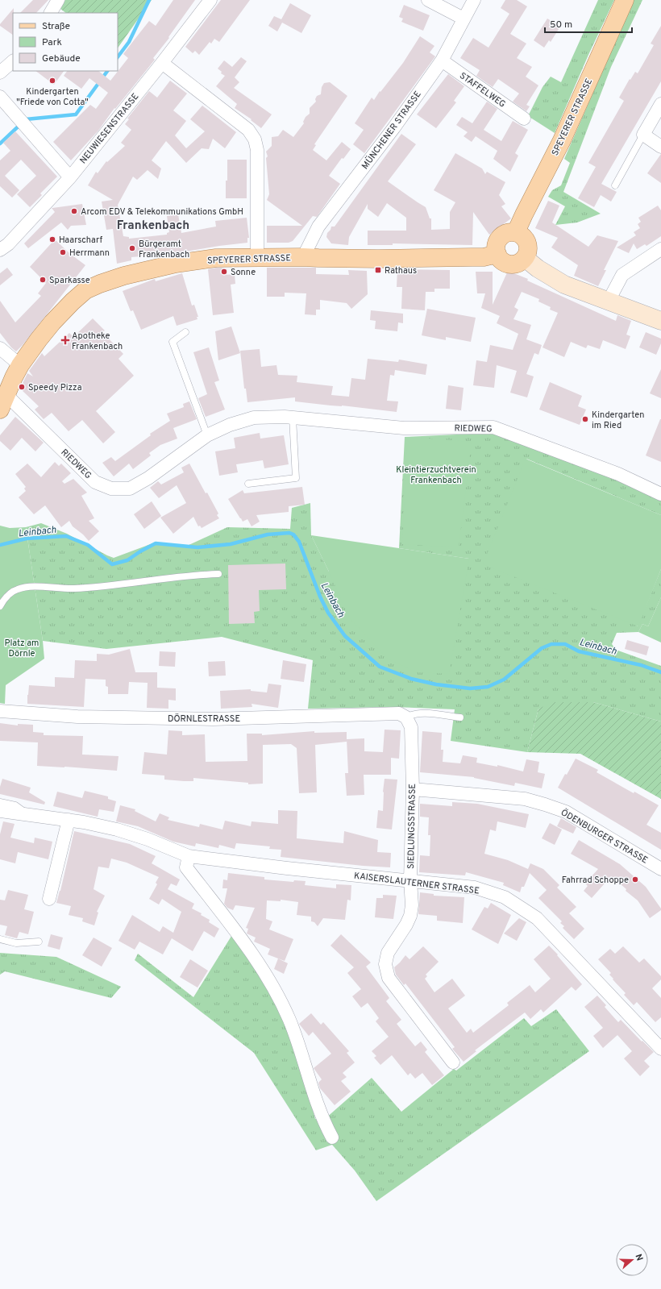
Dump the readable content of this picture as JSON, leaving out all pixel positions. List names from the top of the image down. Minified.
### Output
{"streets":{"main road":["SPEYERER STRASSE"],"street":["STAFFELWEG","NEUWIESENSTRASSE","MÜNCHENER STRASSE","RIEDWEG","DÖRNLESTRASSE","SIEDLUNGSSTRASSE","ÖDENBURGER STRASSE","KAISERSLAUTERNER STRASSE"]},"crossings":[["STAFFELWEG","MÜNCHENER STRASSE"],["SPEYERER STRASSE","MÜNCHENER STRASSE"],["SPEYERER STRASSE","RIEDWEG"],["DÖRNLESTRASSE","SIEDLUNGSSTRASSE"],["SIEDLUNGSSTRASSE","ÖDENBURGER STRASSE"],["SIEDLUNGSSTRASSE","KAISERSLAUTERNER STRASSE"]],"districts":["Frankenbach"],"water":["Leinbach"],"parks":["Kleintierzuchtverein Frankenbach","Platz am Dörnle"],"places":{"other":["Kindergarten \"Friede von Cotta\"","Arcom EDV & Telekommunikations GmbH","Haarscharf","Bürgeramt Frankenbach","Herrmann","Sonne","Sparkasse","Speedy Pizza","Kindergarten im Ried","Fahrrad Schoppe"],"transit":["Rathaus"],"health":["Apotheke Frankenbach"]},"legend":["Straße","Park","Gebäude"],"scale_bar":"50 m","north":"right"}
